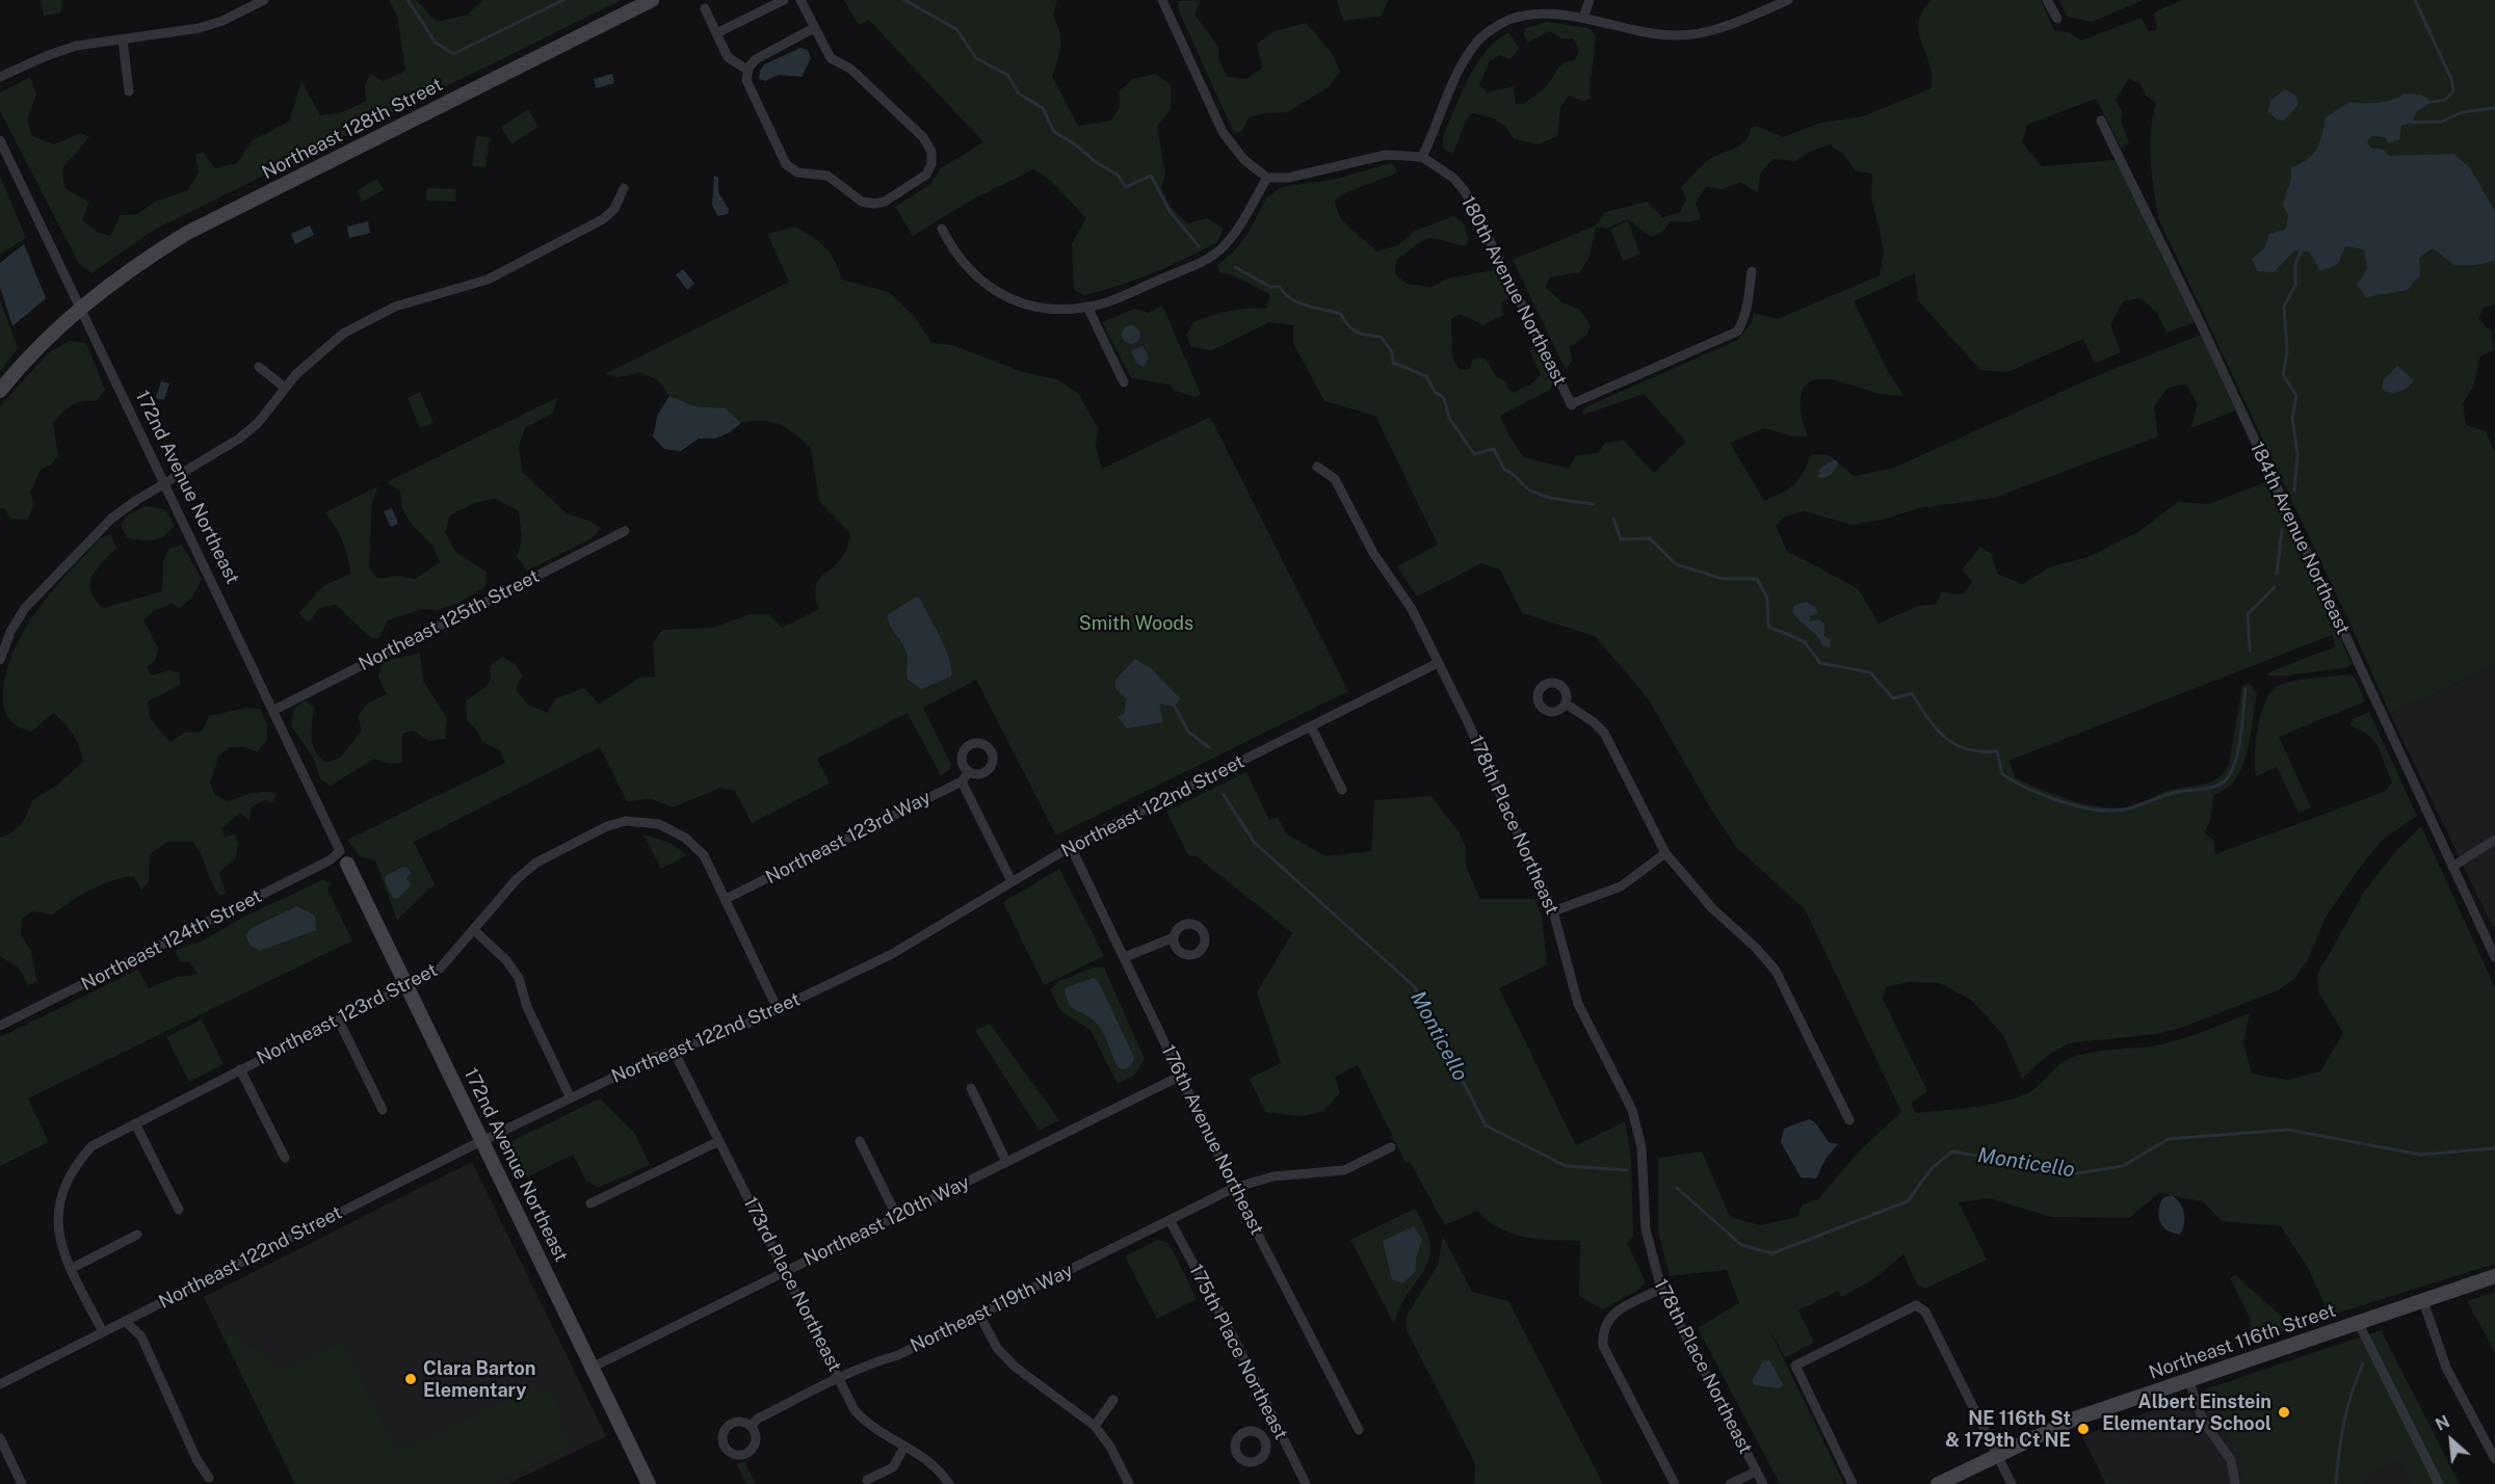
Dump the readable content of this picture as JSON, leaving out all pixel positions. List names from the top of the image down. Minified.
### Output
{"streets":{"street":["Northeast 128th Street","180th Avenue Northeast","172nd Avenue Northeast","184th Avenue Northeast","Northeast 125th Street","Northeast 122nd Street","178th Place Northeast","Northeast 123rd Way","Northeast 124th Street","Northeast 123rd Street","176th Avenue Northeast","Northeast 120th Way","173rd Place Northeast","Northeast 119th Way","Northeast 116th Street","175th Place Northeast"]},"crossings":[["Northeast 128th Street","172nd Avenue Northeast"],["172nd Avenue Northeast","Northeast 125th Street"],["172nd Avenue Northeast","Northeast 122nd Street"],["172nd Avenue Northeast","Northeast 124th Street"],["172nd Avenue Northeast","Northeast 123rd Street"],["172nd Avenue Northeast","Northeast 120th Way"],["Northeast 122nd Street","178th Place Northeast"],["Northeast 122nd Street","Northeast 123rd Street"],["Northeast 122nd Street","176th Avenue Northeast"],["Northeast 122nd Street","173rd Place Northeast"],["Northeast 123rd Way","Northeast 123rd Street"],["176th Avenue Northeast","Northeast 120th Way"],["176th Avenue Northeast","Northeast 119th Way"],["Northeast 120th Way","173rd Place Northeast"],["173rd Place Northeast","Northeast 119th Way"],["Northeast 119th Way","175th Place Northeast"]],"water":["Monticello"],"parks":["Smith Woods"],"places":["Clara Barton Elementary","Albert Einstein Elementary School","NE 116th St & 179th Ct NE"],"north":"top left"}
